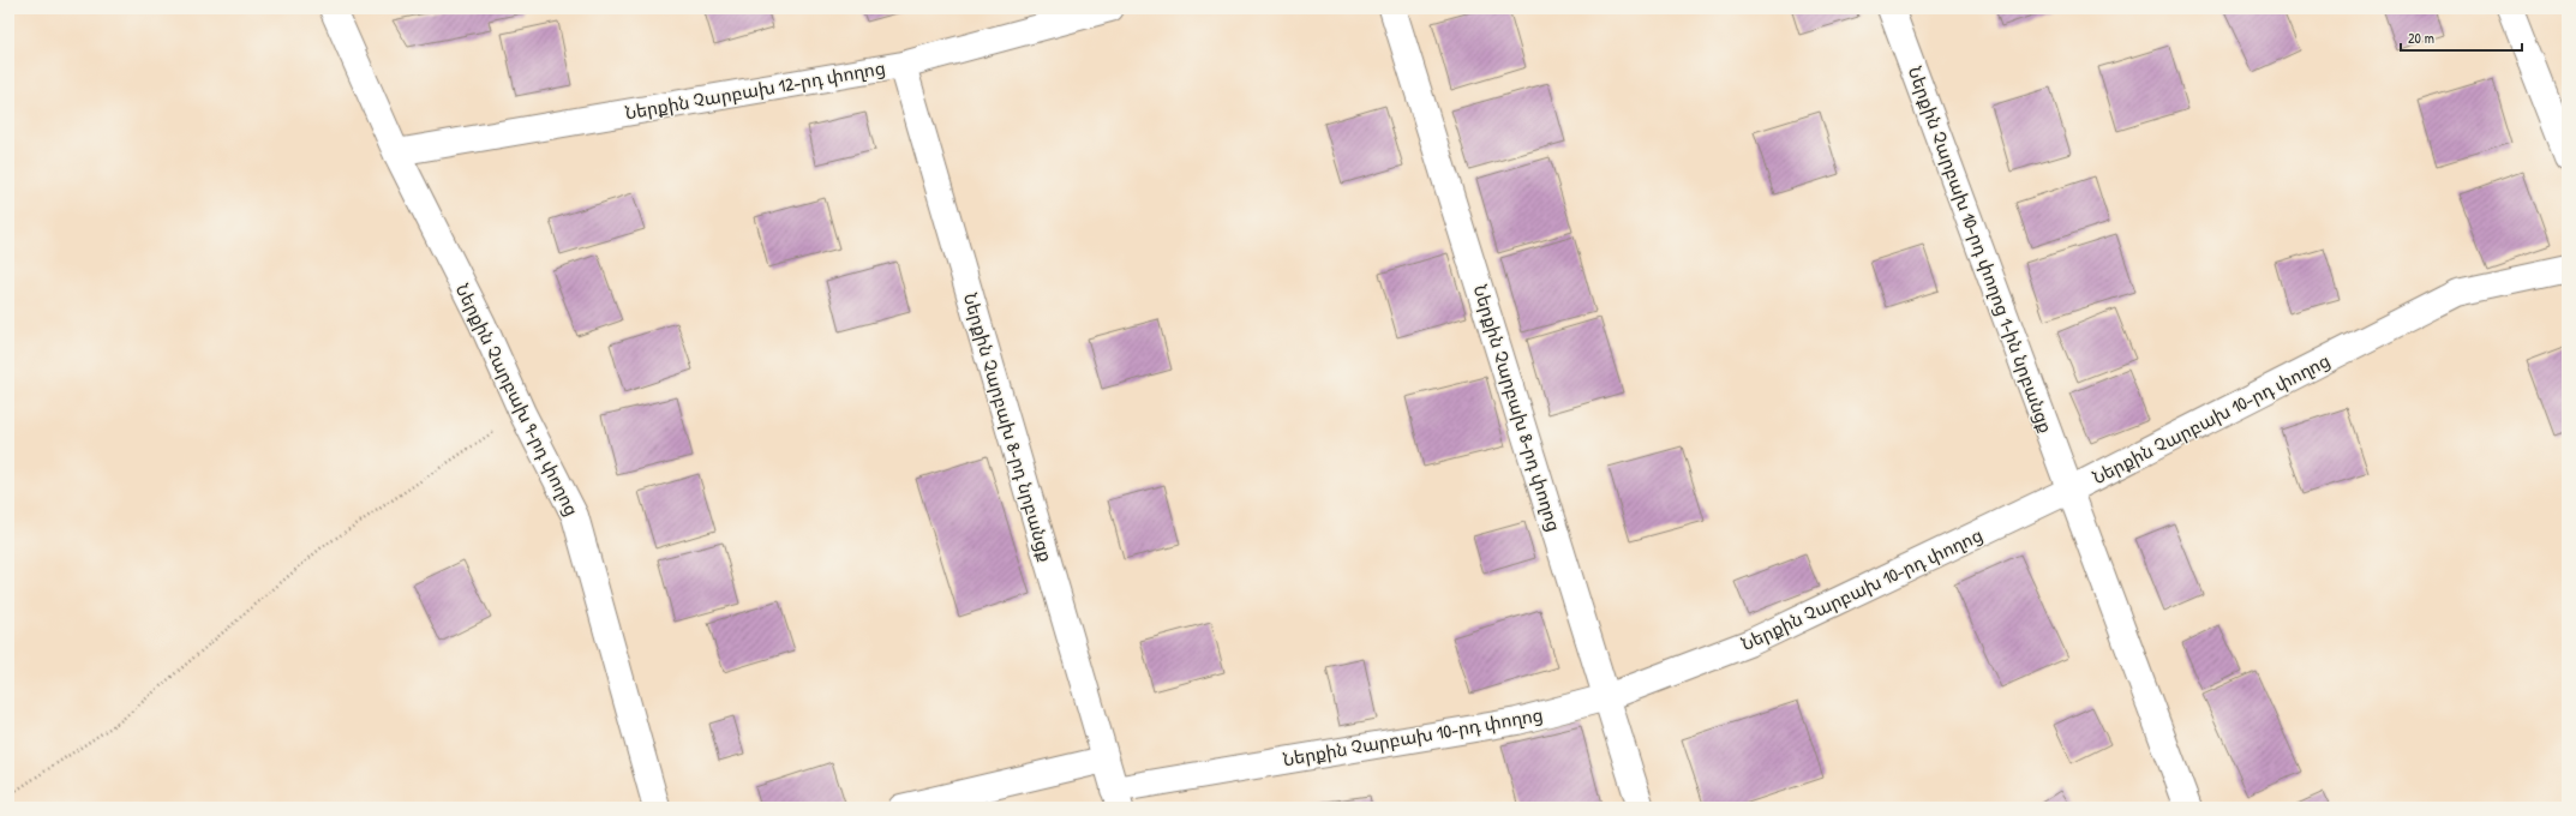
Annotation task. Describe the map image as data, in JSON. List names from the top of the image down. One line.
{"streets":{"street":["Ներքին Չարբախ 12-րդ փողոց","Ներքին Չարբախ 10-րդ փողոց 1-ին նրբանցք","Ներքին Չարբախ 9-րդ փողոց","Ներքին Չարբախ 8-րդ փողոց","Ներքին Չարբախ 10-րդ փողոց","Ներքին Չարբախ 8-րդ նրբանցք"]},"crossings":[["Ներքին Չարբախ 12-րդ փողոց","Ներքին Չարբախ 9-րդ փողոց"],["Ներքին Չարբախ 12-րդ փողոց","Ներքին Չարբախ 8-րդ նրբանցք"],["Ներքին Չարբախ 10-րդ փողոց 1-ին նրբանցք","Ներքին Չարբախ 10-րդ փողոց"],["Ներքին Չարբախ 8-րդ փողոց","Ներքին Չարբախ 10-րդ փողոց"],["Ներքին Չարբախ 10-րդ փողոց","Ներքին Չարբախ 8-րդ նրբանցք"]],"scale_bar":"20 m"}
